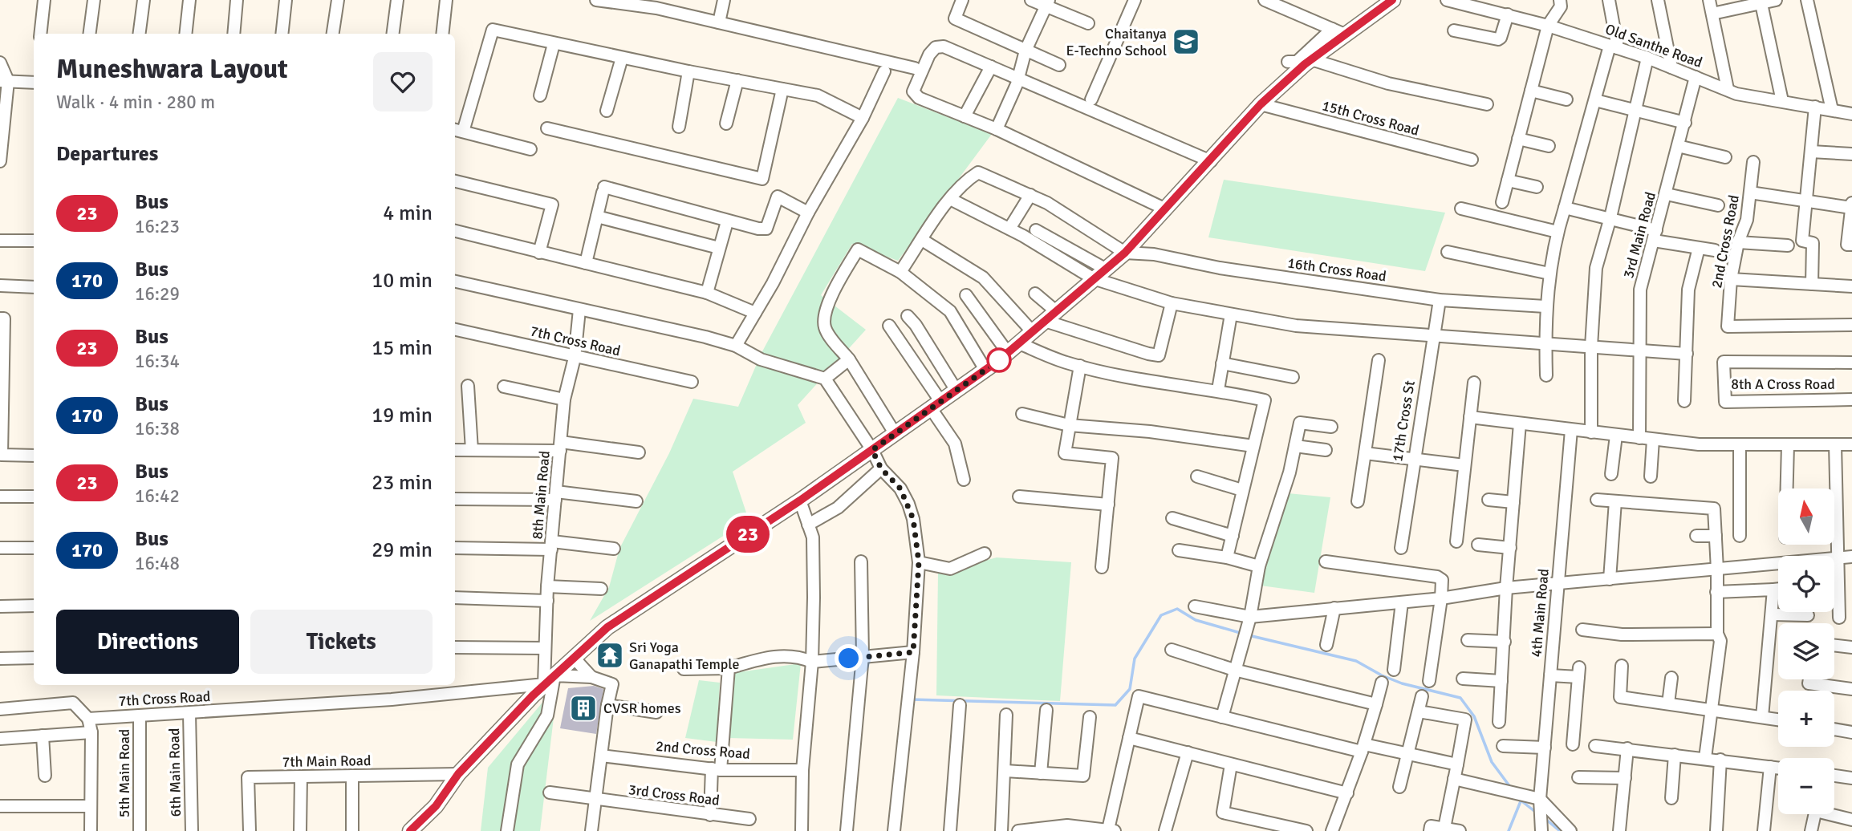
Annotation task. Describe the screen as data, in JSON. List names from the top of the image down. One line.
{"streets":{"street":["Old Santhe Road","15th Cross Road","3rd Main Road","2nd Cross Road","16th Cross Road","7th Cross Road","8th A Cross Road","17th Cross St","8th Main Road","4th Main Road","7th Main Road","6th Main Road","5th Main Road","3rd Cross Road"]},"crossings":[["Old Santhe Road","3rd Main Road"],["16th Cross Road","17th Cross St"],["7th Cross Road","8th Main Road"],["7th Cross Road","6th Main Road"],["7th Cross Road","5th Main Road"]],"places":{"school or university":["Chaitanya E-Techno School"],"temple":["Sri Yoga Ganapathi Temple"],"building":["CVSR homes"]},"lines":["bus line 23"],"north":"top","page":{"on_map":"23","heading":[["Muneshwara Layout","Walk · 4 min · 280 m"],"Departures"],"list":[{"mark":"23","name":"Bus","note":"16:23","value":"4 min"},{"mark":"170","name":"Bus","note":"16:29","value":"10 min"},{"mark":"23","name":"Bus","note":"16:34","value":"15 min"},{"mark":"170","name":"Bus","note":"16:38","value":"19 min"},{"mark":"23","name":"Bus","note":"16:42","value":"23 min"},{"mark":"170","name":"Bus","note":"16:48","value":"29 min"}],"map_buttons":["+","−"],"buttons":["Directions","Tickets"]}}
